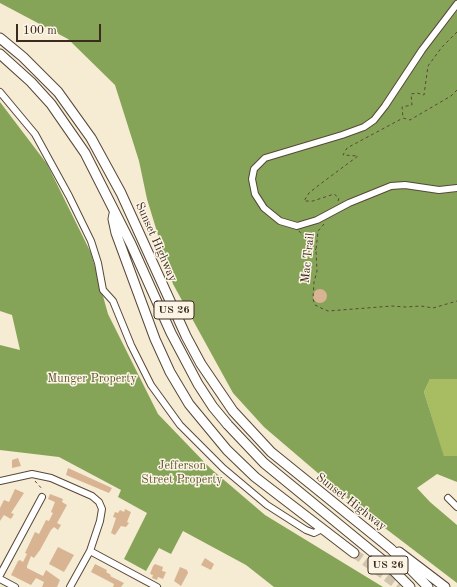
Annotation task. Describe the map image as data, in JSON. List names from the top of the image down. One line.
{"streets":{"highway":["Sunset Highway","US 26"],"path":["Mac Trail"]},"parks":["Munger Property","Jefferson Street Property"],"scale_bar":"100 m"}
